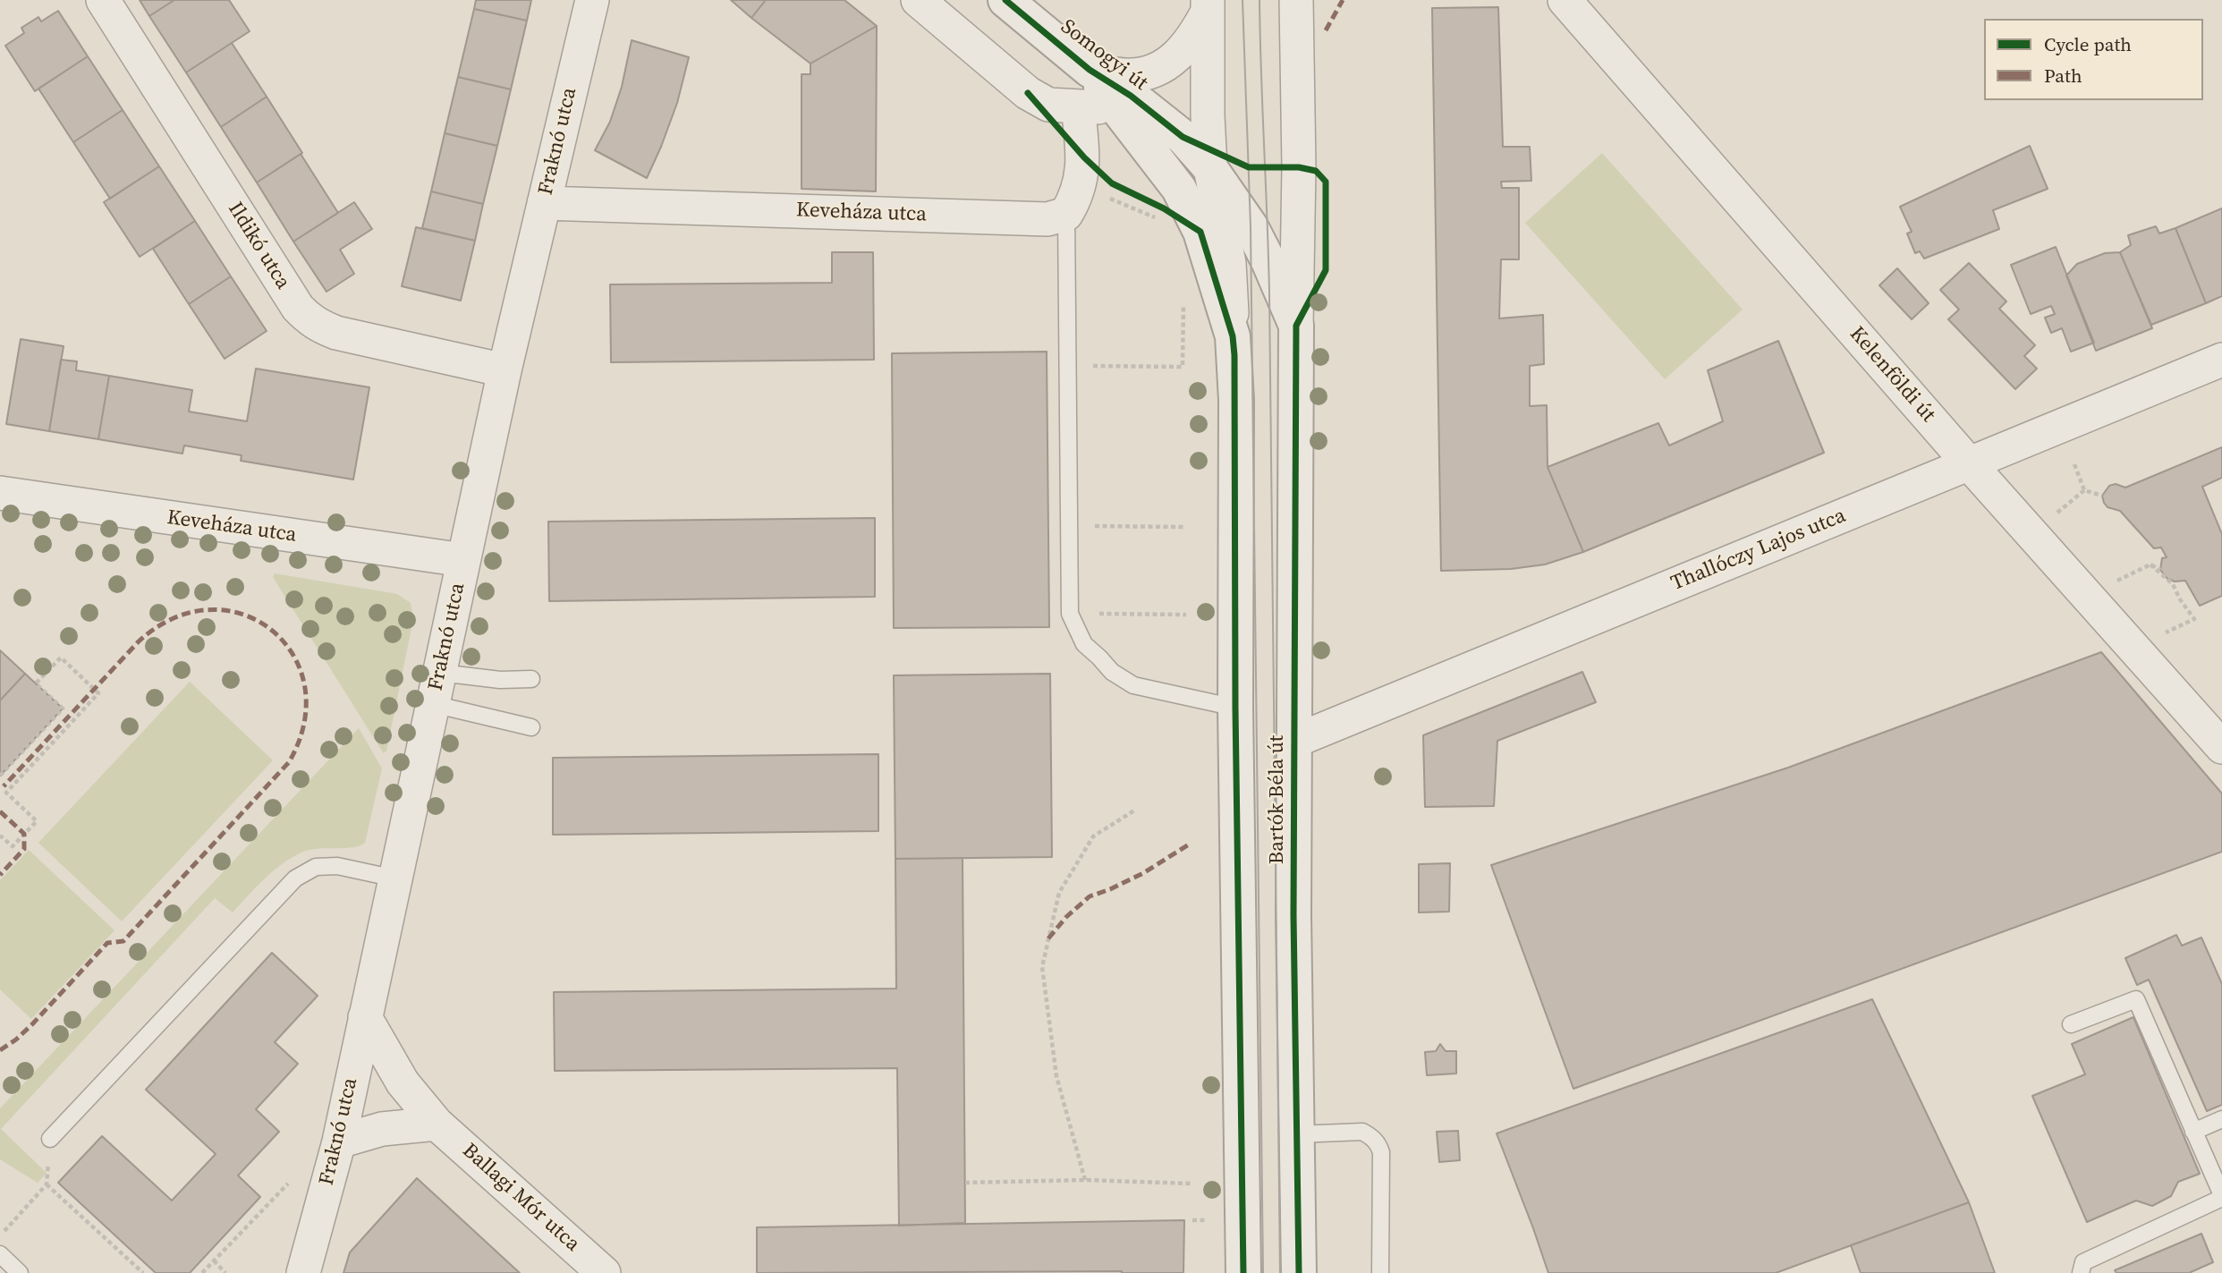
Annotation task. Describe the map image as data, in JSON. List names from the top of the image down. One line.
{"streets":{"street":["Somogyi út","Fraknó utca","Keveháza utca","Ildikó utca","Kelenföldi út","Thallóczy Lajos utca","Bartók Béla út","Ballagi Mór utca"]},"crossings":[["Somogyi út","Bartók Béla út"],["Fraknó utca","Keveháza utca"],["Fraknó utca","Ildikó utca"],["Fraknó utca","Ballagi Mór utca"],["Kelenföldi út","Thallóczy Lajos utca"],["Thallóczy Lajos utca","Bartók Béla út"]],"legend":["Cycle path","Path"]}
